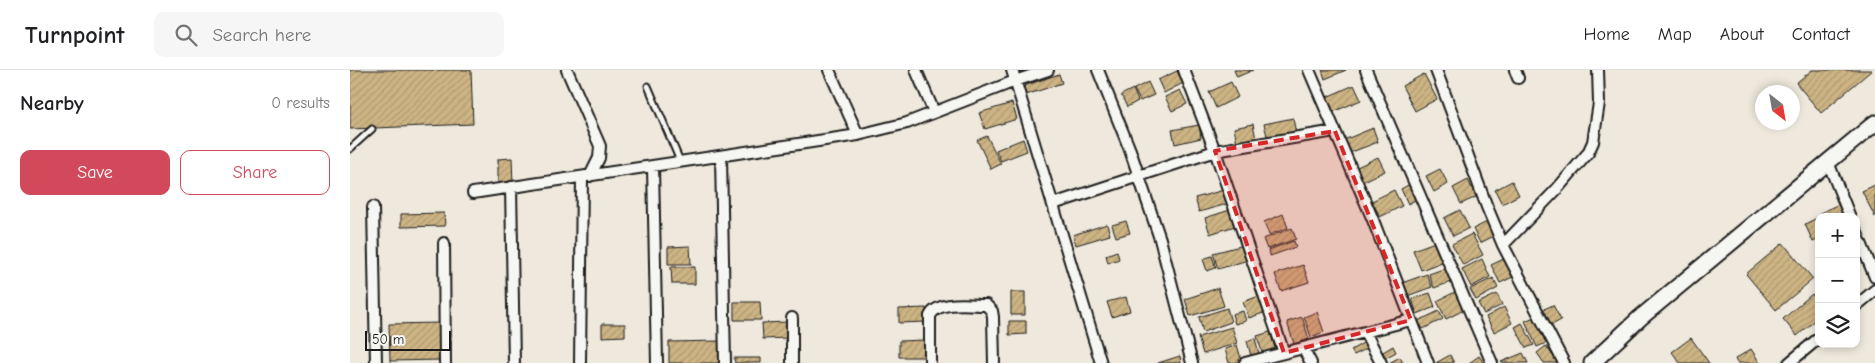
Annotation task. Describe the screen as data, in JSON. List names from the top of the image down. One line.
{"scale_bar":"50 m","north":"bottom right","page":{"header":"Turnpoint","search":"Search here","nav":["Home","Map","About","Contact"],"heading":["Nearby","0 results"],"buttons":["Save","Share"],"map_buttons":["+","−"],"scale":"50 m"}}
